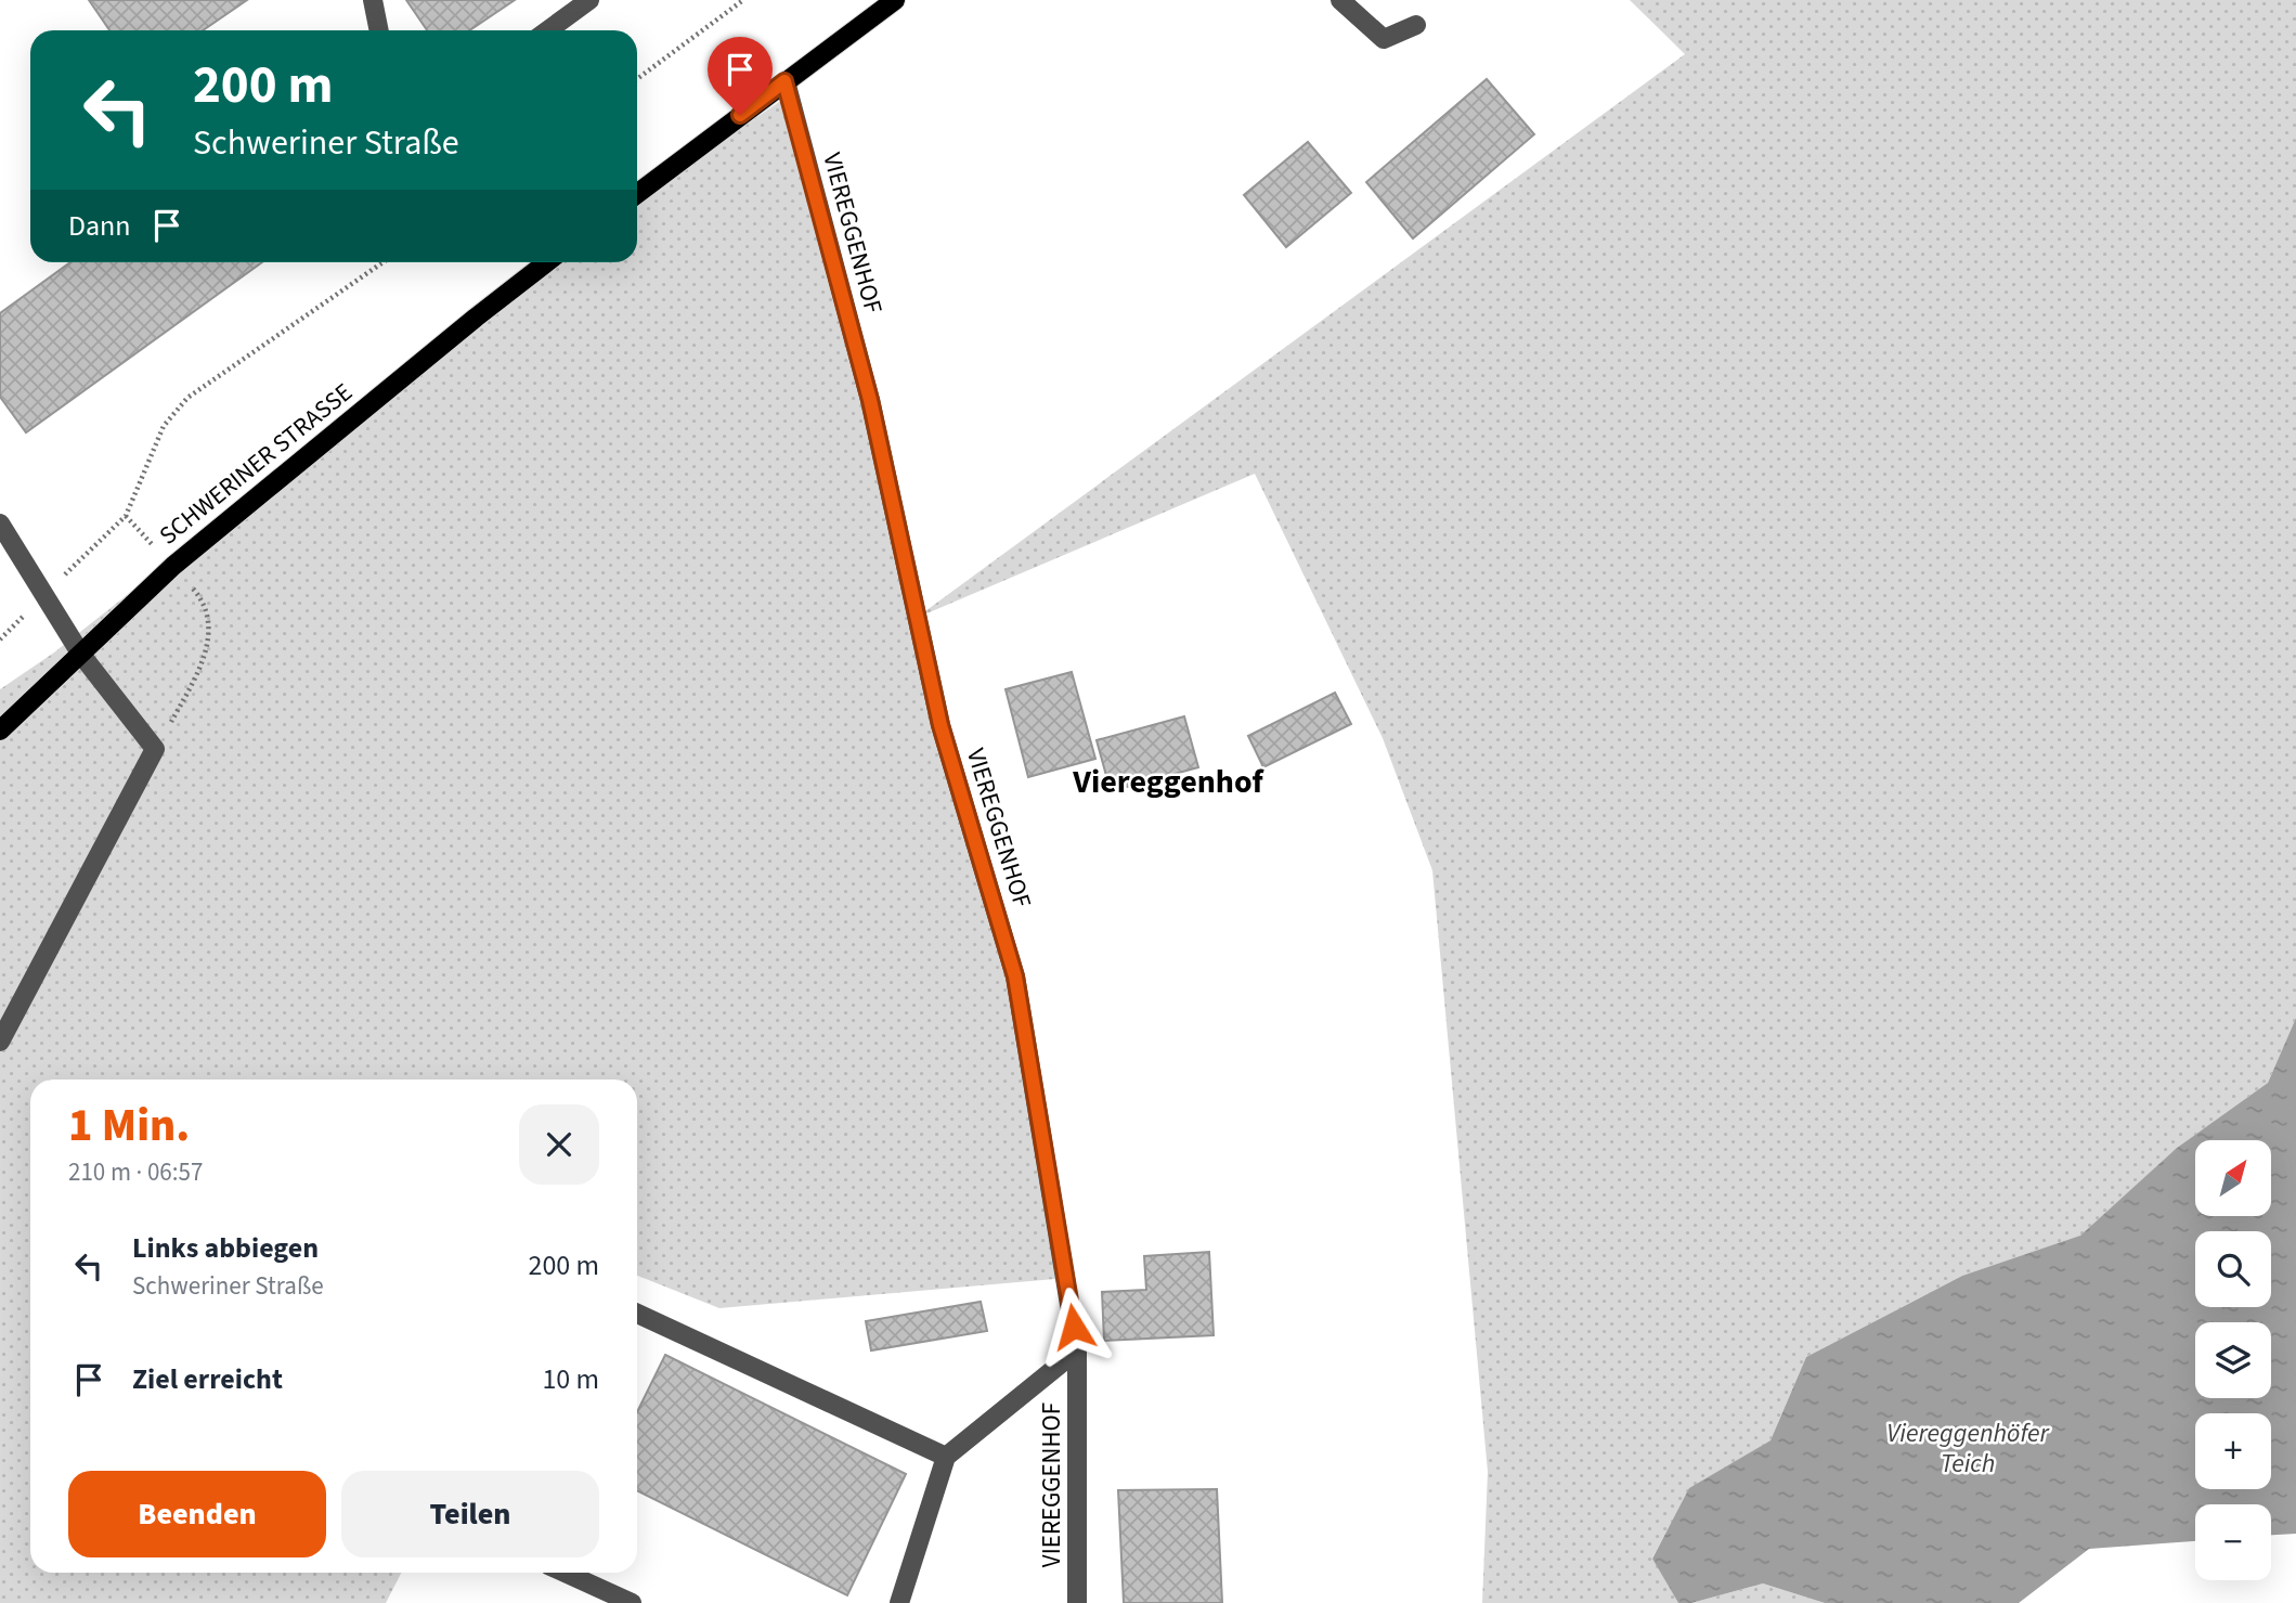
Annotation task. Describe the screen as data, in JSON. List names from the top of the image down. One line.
{"streets":{"main road":["SCHWERINER STRASSE"],"street":["VIEREGGENHOF"]},"districts":["Viereggenhof"],"water":["Viereggenhöfer Teich"],"north":"top right","page":{"turn":["200 m","Schweriner Straße"],"then":"Dann","heading":["1 Min.","210 m · 06:57"],"map_buttons":["+","−"],"list":[{"name":"Links abbiegen","note":"Schweriner Straße","value":"200 m"},{"name":"Ziel erreicht","value":"10 m"}],"buttons":["Beenden","Teilen"]}}
